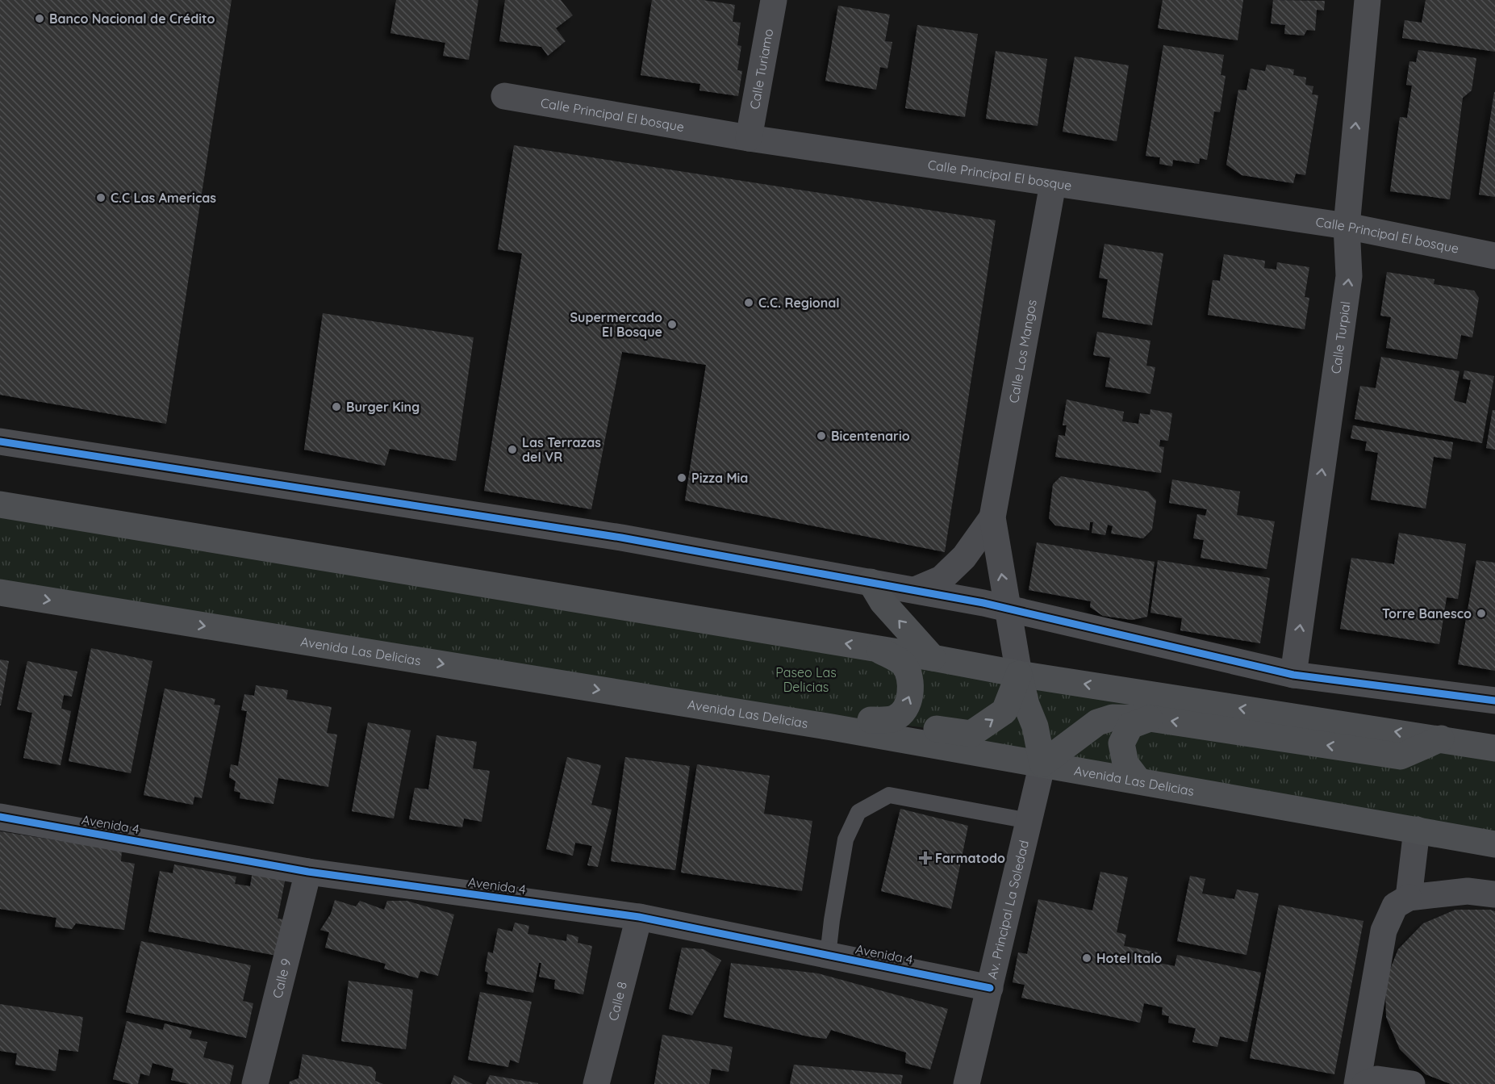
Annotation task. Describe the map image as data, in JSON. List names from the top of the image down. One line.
{"streets":{"main road":["Avenida Las Delicias"],"street":["Calle Turiamo","Calle Principal El bosque","Calle Turpial","Calle Los Mangos","Avenida 4","Av. Principal La Soledad","Calle 9","Calle 8"]},"crossings":[["Calle Turiamo","Calle Principal El bosque"],["Calle Principal El bosque","Calle Turpial"],["Calle Principal El bosque","Calle Los Mangos"],["Avenida Las Delicias","Av. Principal La Soledad"],["Avenida 4","Av. Principal La Soledad"],["Avenida 4","Calle 9"],["Avenida 4","Calle 8"]],"one_way":["Calle Turpial"],"parks":["Paseo Las Delicias"],"places":{"other":["Banco Nacional de Crédito","C.C Las Americas","C.C. Regional","Supermercado El Bosque","Burger King","Bicentenario","Las Terrazas del VR","Pizza Mia","Torre Banesco","Hotel Italo"],"health":["Farmatodo"]}}
